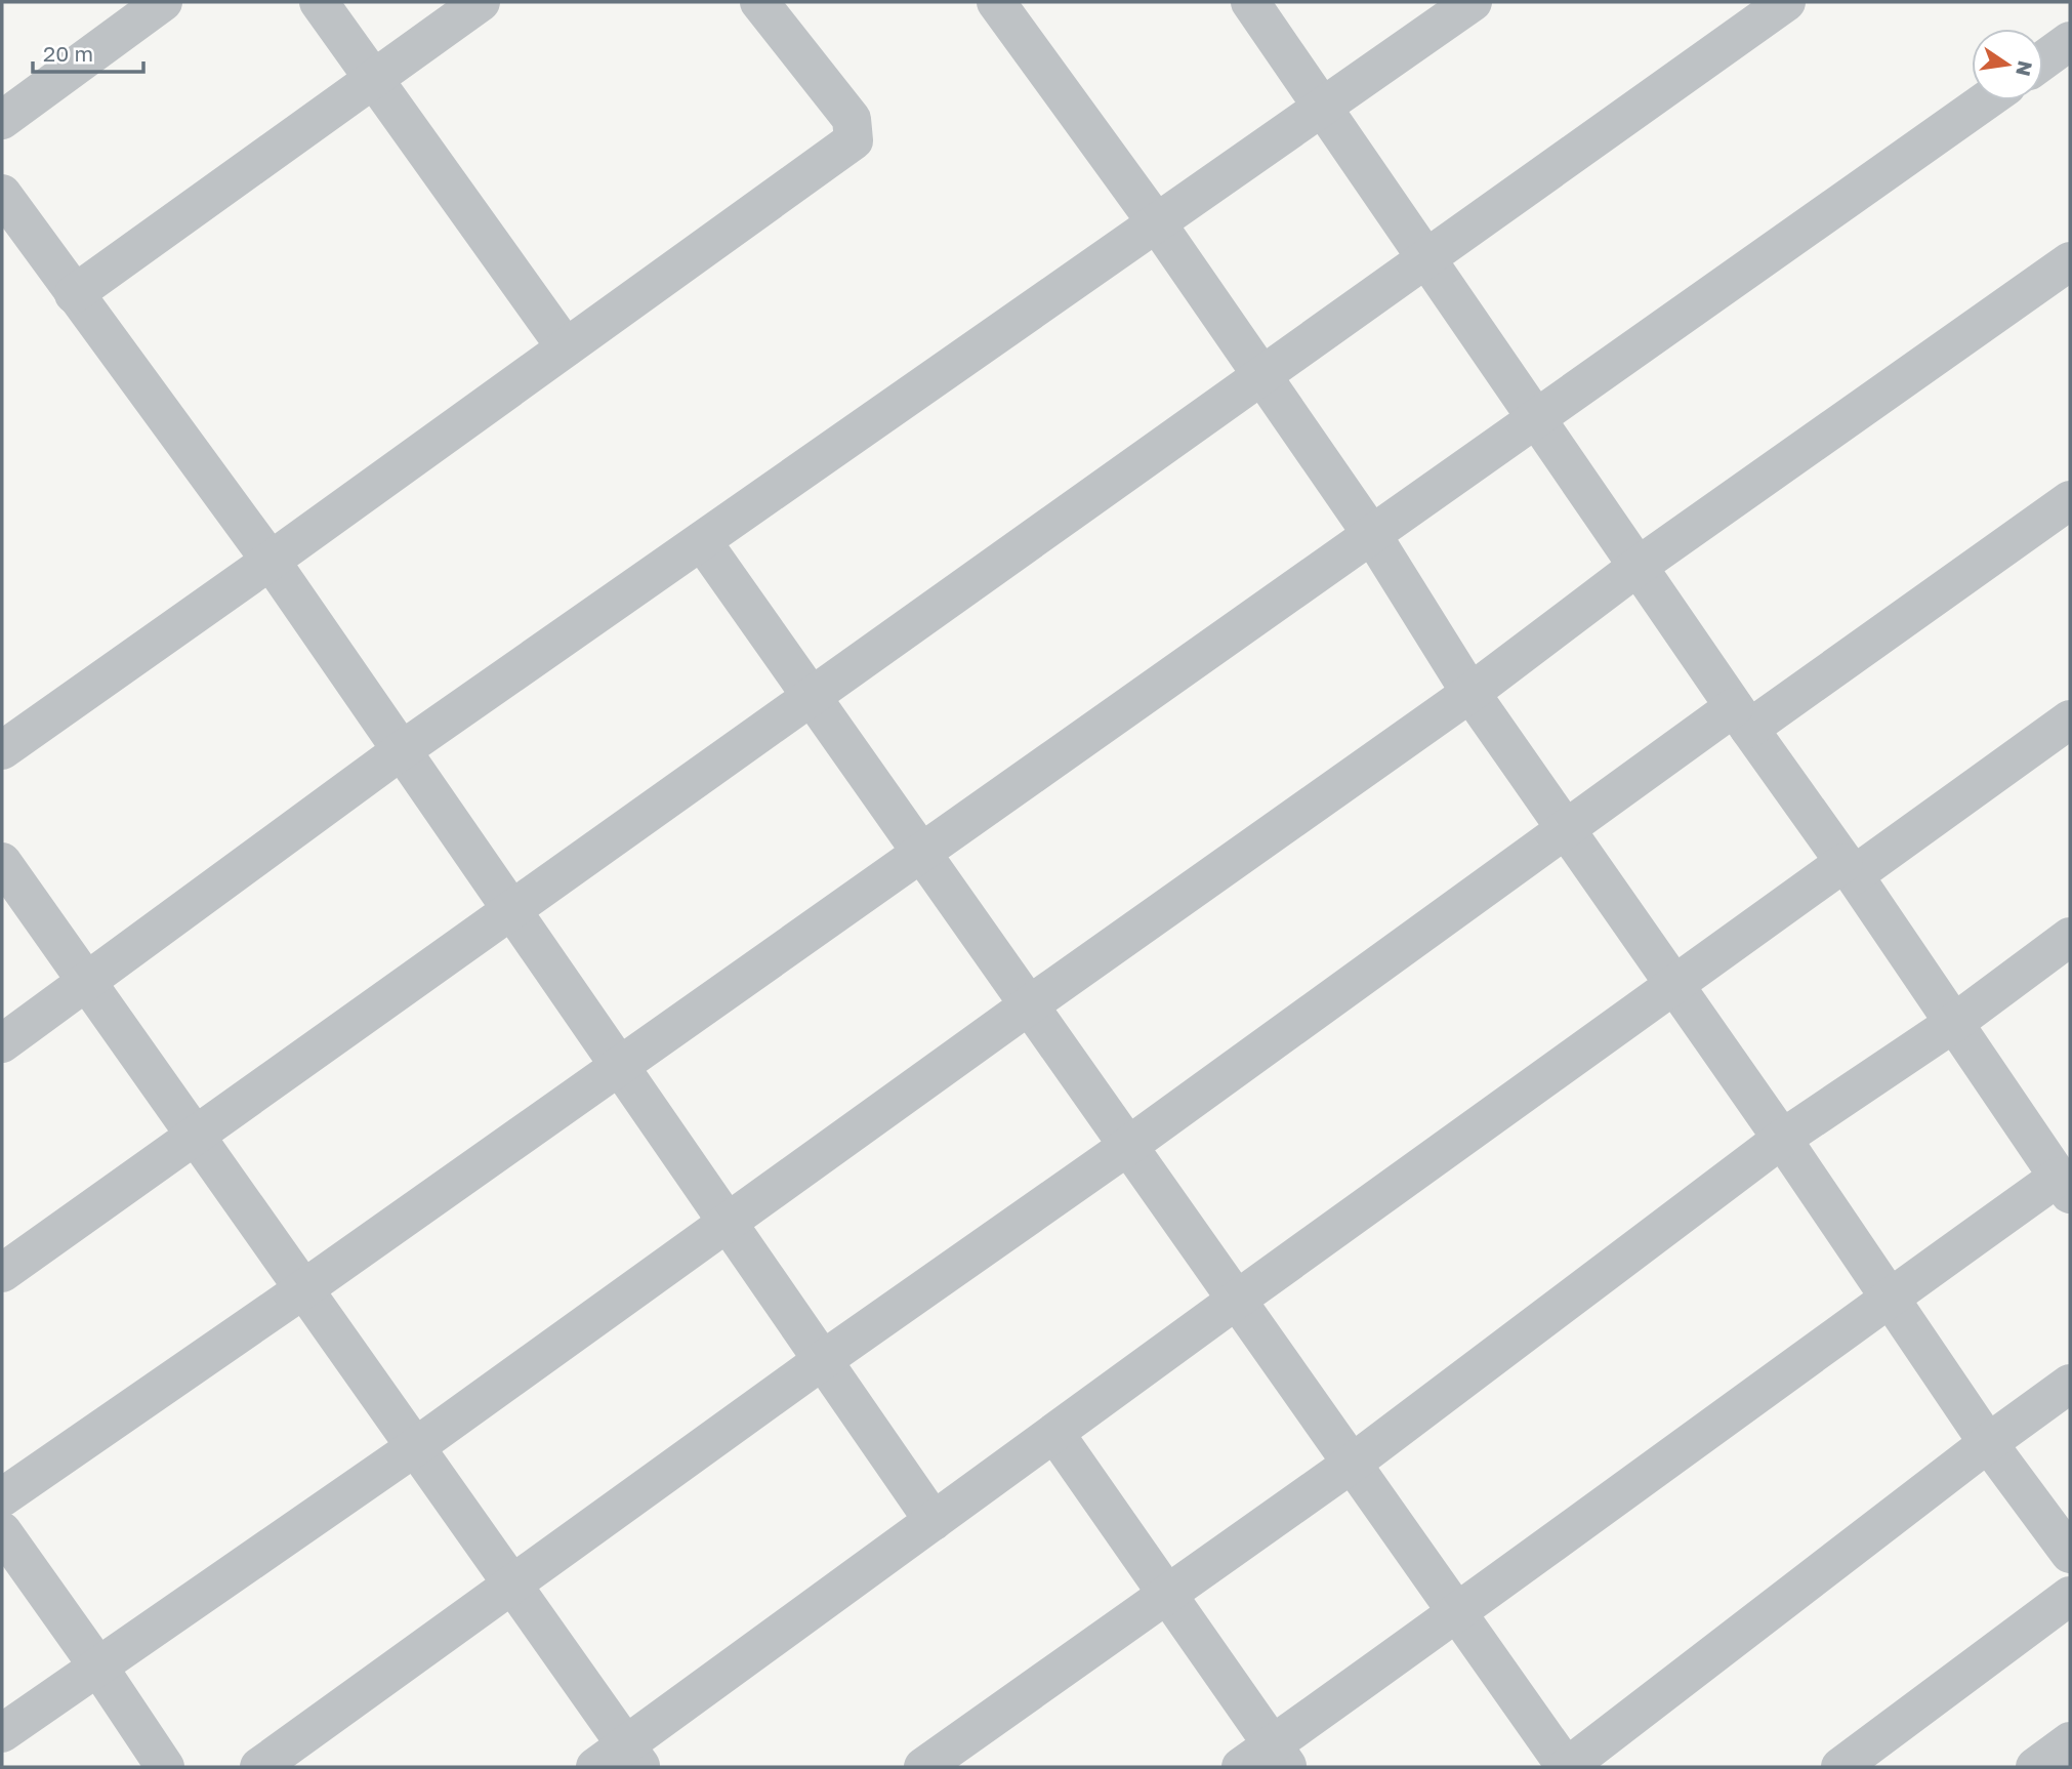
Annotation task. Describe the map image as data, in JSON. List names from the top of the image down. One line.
{"scale_bar":"20 m","north":"right"}
